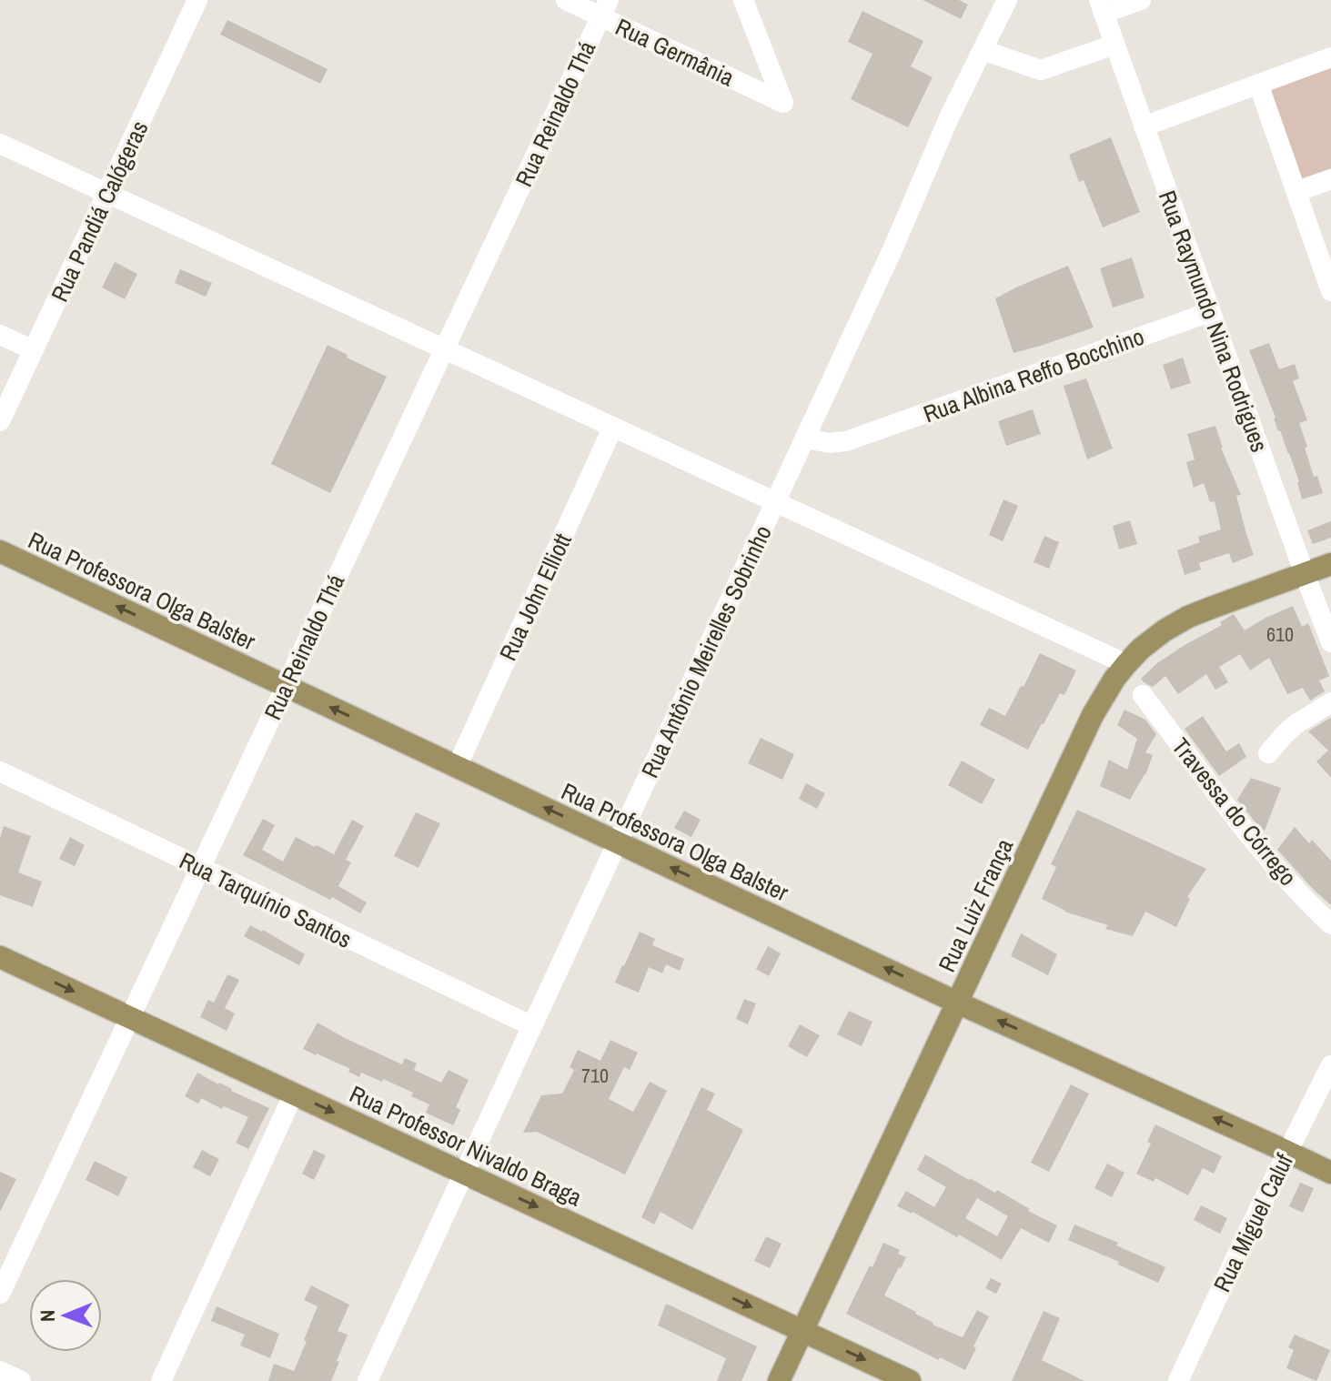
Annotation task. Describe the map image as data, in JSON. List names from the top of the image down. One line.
{"streets":{"main road":["Rua Professora Olga Balster","Rua Luiz França","Rua Professor Nivaldo Braga"],"street":["Rua Germânia","Rua Reinaldo Thá","Rua Pandiá Calógeras","Rua Raymundo Nina Rodrigues","Rua Albina Reffo Bocchino","Rua John Elliott","Rua Antônio Meirelles Sobrinho","Travessa do Córrego","Rua Tarquínio Santos","Rua Miguel Caluf"]},"crossings":[["Rua Germânia","Rua Reinaldo Thá"],["Rua Reinaldo Thá","Rua Professora Olga Balster"],["Rua Reinaldo Thá","Rua Tarquínio Santos"],["Rua Reinaldo Thá","Rua Professor Nivaldo Braga"],["Rua Raymundo Nina Rodrigues","Rua Albina Reffo Bocchino"],["Rua Raymundo Nina Rodrigues","Rua Luiz França"],["Rua Albina Reffo Bocchino","Rua Antônio Meirelles Sobrinho"],["Rua Professora Olga Balster","Rua John Elliott"],["Rua Professora Olga Balster","Rua Antônio Meirelles Sobrinho"],["Rua Professora Olga Balster","Rua Luiz França"],["Rua Professora Olga Balster","Rua Miguel Caluf"],["Rua Antônio Meirelles Sobrinho","Rua Tarquínio Santos"],["Rua Antônio Meirelles Sobrinho","Rua Professor Nivaldo Braga"],["Rua Luiz França","Rua Professor Nivaldo Braga"]],"one_way":["Rua Professora Olga Balster","Rua Professor Nivaldo Braga"],"house_numbers":["610","710"],"north":"left"}
